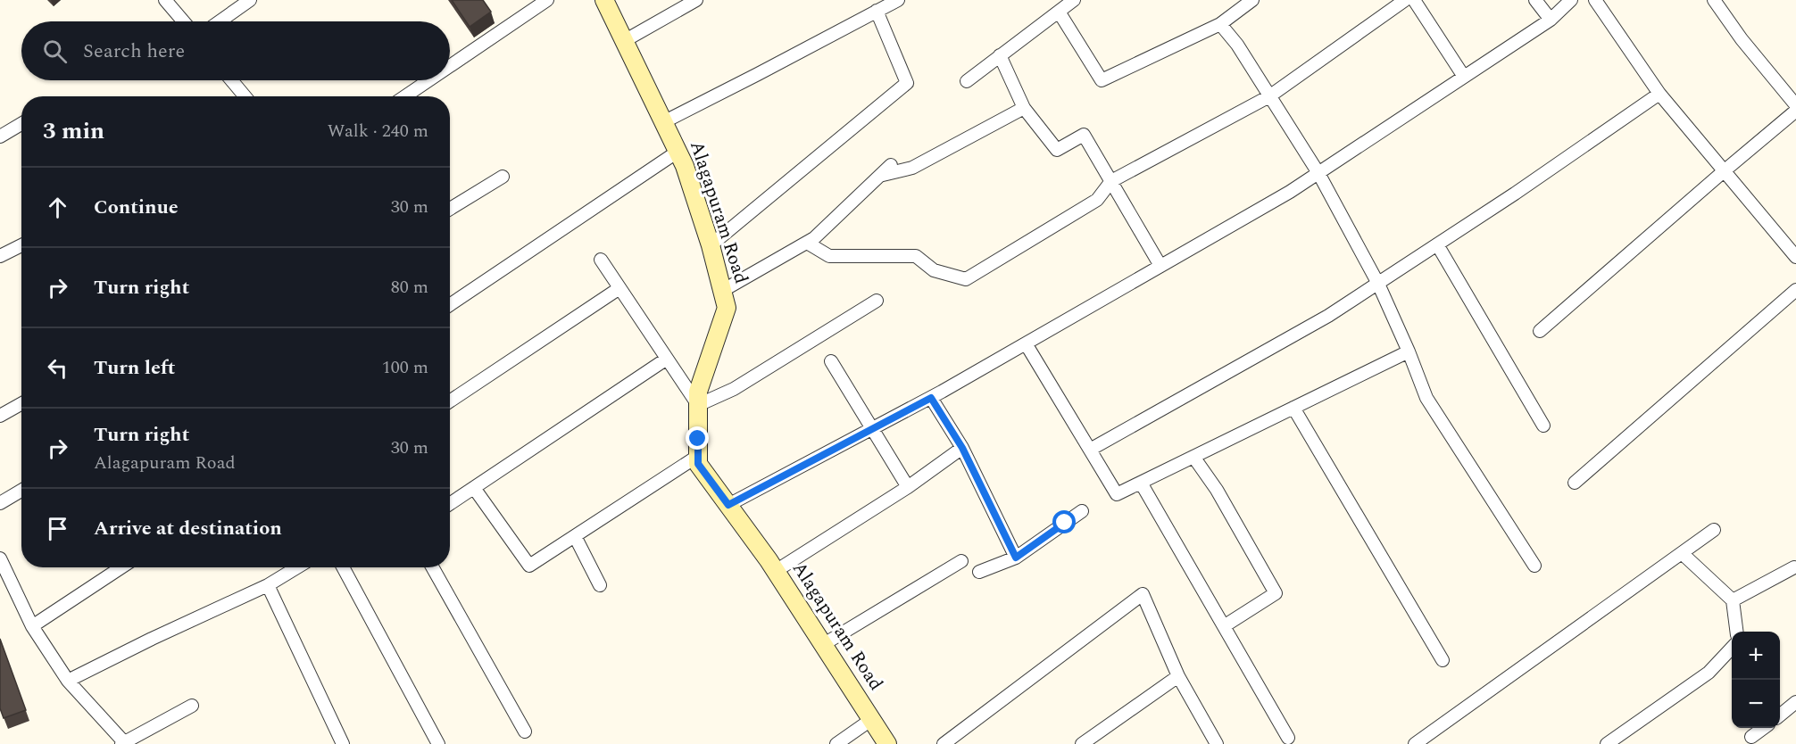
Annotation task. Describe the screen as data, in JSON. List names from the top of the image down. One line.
{"streets":{"main road":["Alagapuram Road"]},"page":{"search":"Search here","heading":["3 min","Walk · 240 m"],"list":[["Continue","30 m"],["Turn right","80 m"],["Turn left","100 m"],["Turn right","Alagapuram Road","30 m"],"Arrive at destination"],"map_buttons":["+","−"]}}
